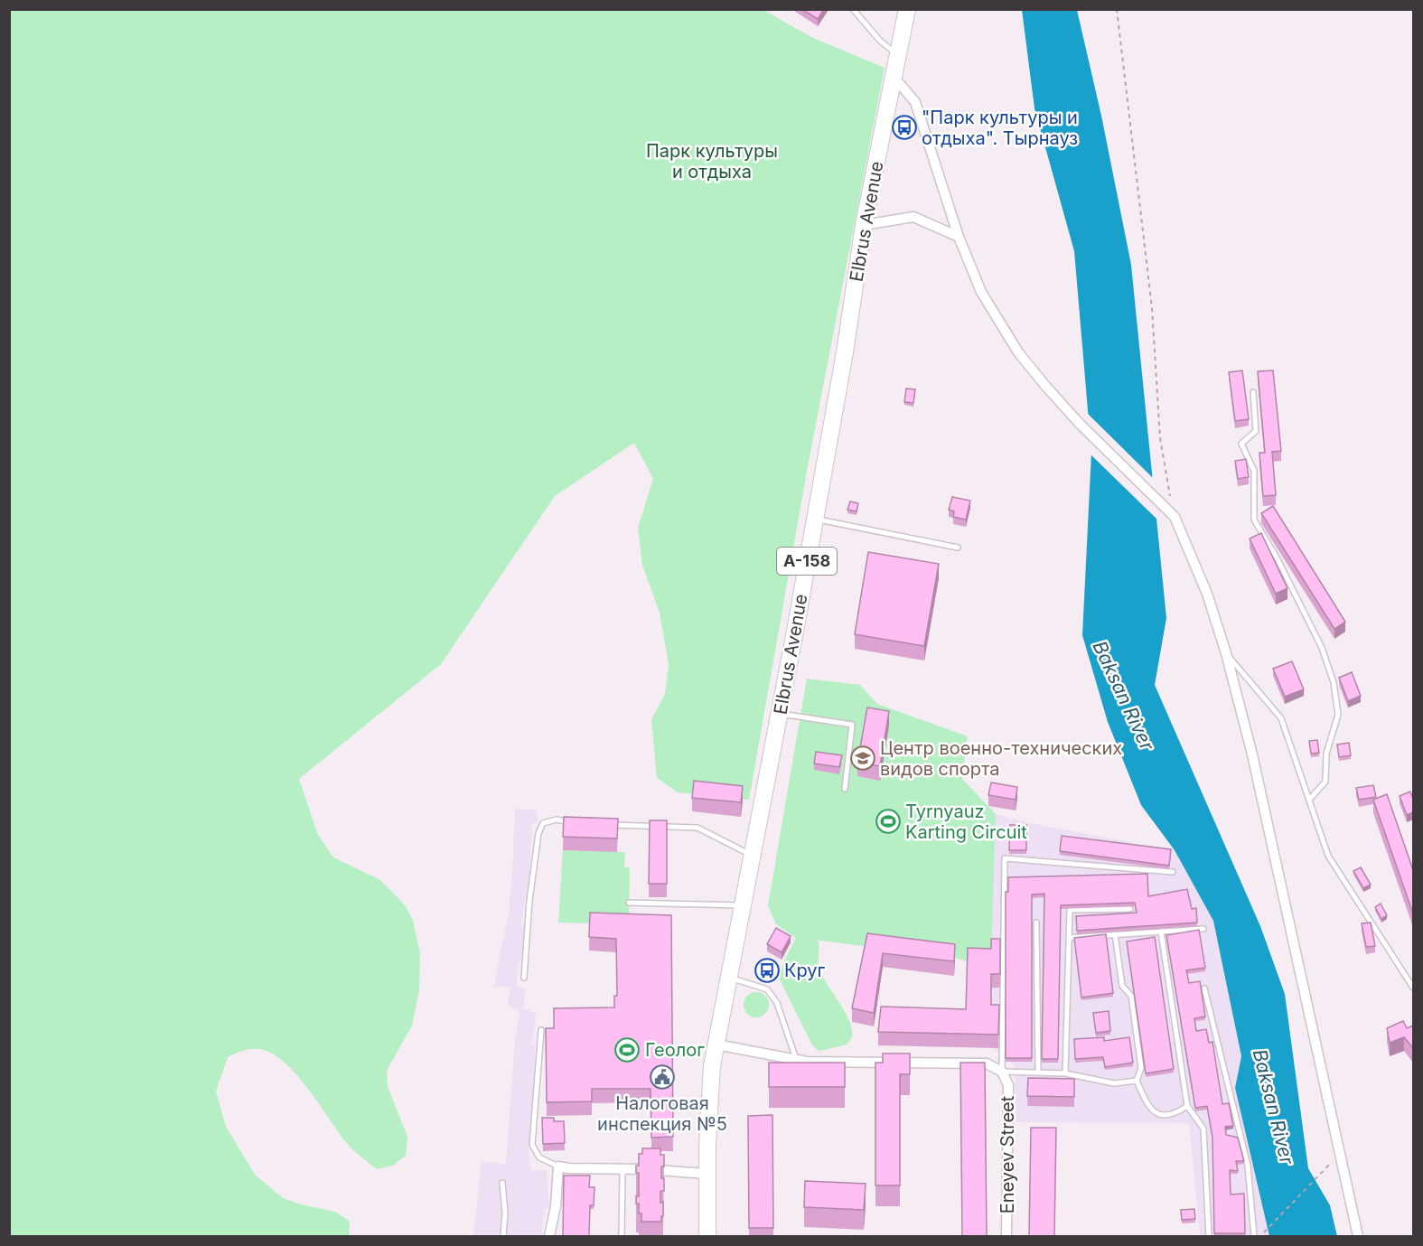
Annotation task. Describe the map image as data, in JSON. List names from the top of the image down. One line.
{"streets":{"main road":["Elbrus Avenue","А-158"],"street":["Eneyev Street"]},"crossings":[["Elbrus Avenue","Eneyev Street"]],"water":["Baksan River"],"parks":["Парк культуры и отдыха"],"places":{"bus stop":["\"Парк культуры и отдыха\". Тырнауз","Круг"],"school or university":["Центр военно-технических видов спорта"],"sports":["Tyrnyauz Karting Circuit","Геолог"],"public building":["Налоговая инспекция №5"]}}
